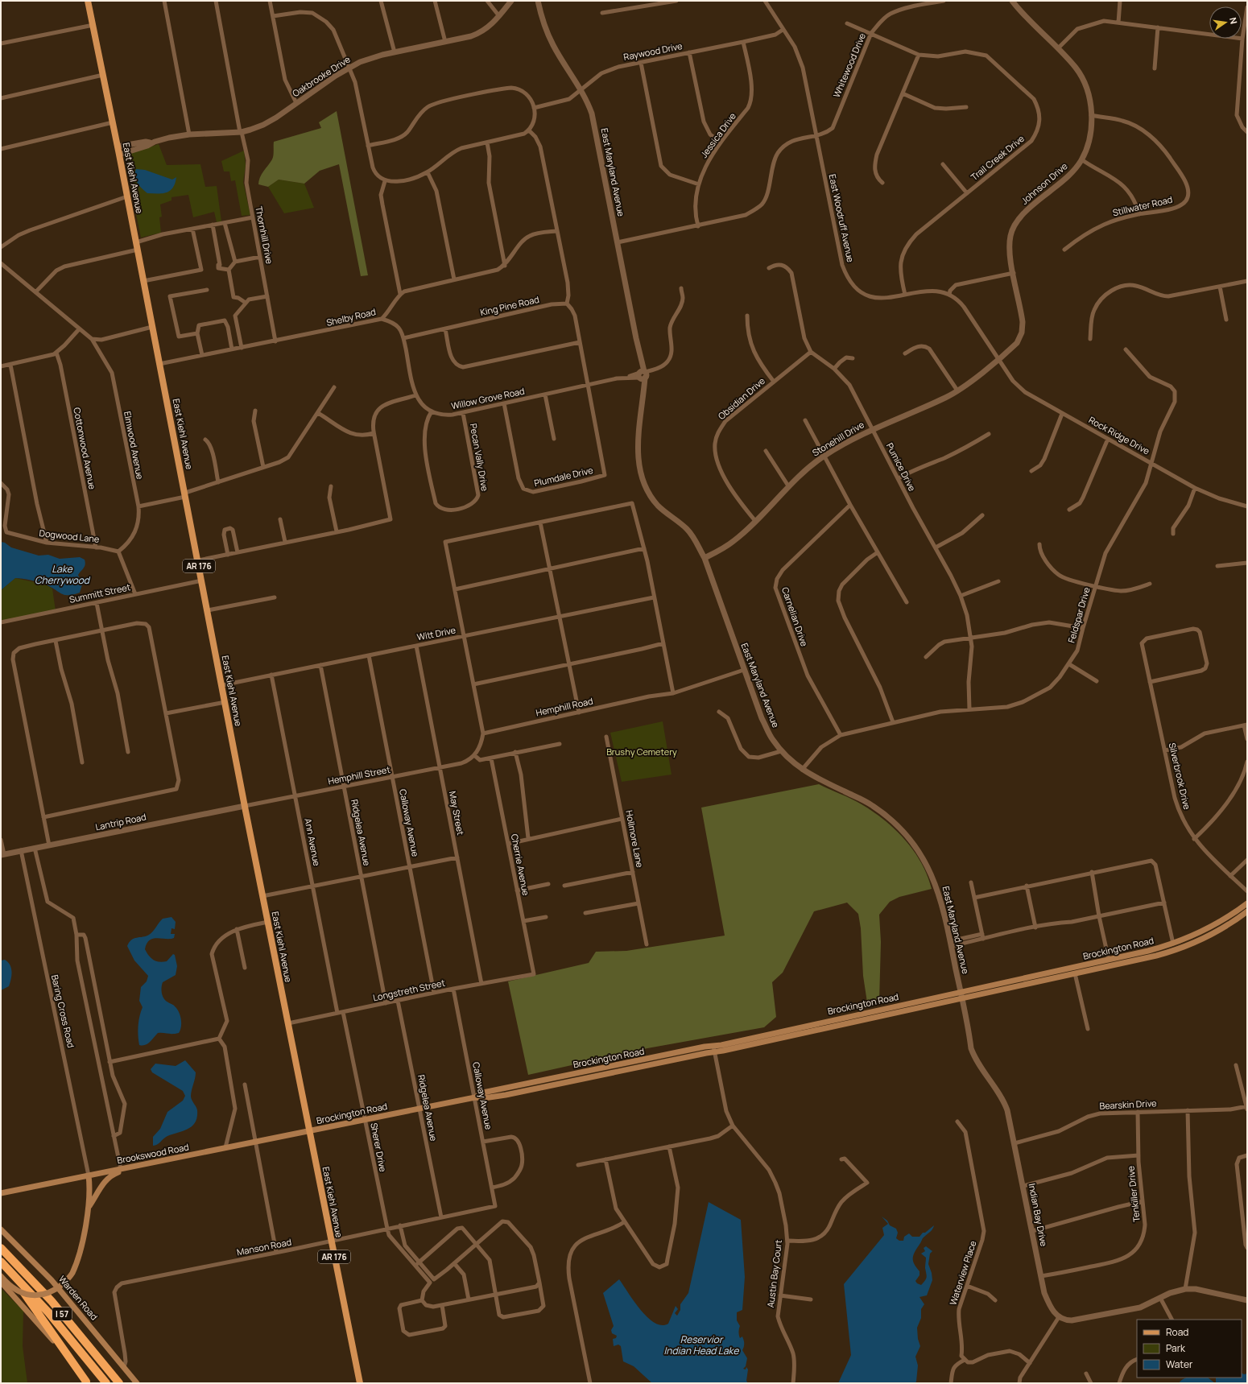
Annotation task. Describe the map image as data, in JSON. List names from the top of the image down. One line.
{"streets":{"highway":["I 57"],"main road":["East Kiehl Avenue","AR 176","Brockington Road","Brookswood Road","Warden Road"],"street":["Raywood Drive","Whitewood Drive","Oakbrooke Drive","Jessica Drive","Trail Creek Drive","East Maryland Avenue","Johnson Drive","Stillwater Road","East Woodruff Avenue","Thornhill Drive","King Pine Road","Shelby Road","Willow Grove Road","Obsidian Drive","Rock Ridge Drive","Stonehill Drive","Elmwood Avenue","Cottonwood Avenue","Pecan Vally Drive","Pumice Drive","Plumdale Drive","Dogwood Lane","Summitt Street","Feldspar Drive","Carnelian Drive","Witt Drive","Hemphill Road","Hemphill Street","Silverbrook Drive","May Street","Lantrip Road","Calloway Avenue","Ridgelea Avenue","Hollmore Lane","Ann Avenue","Cherrie Avenue","Longstreth Street","Baring Cross Road","Bearskin Drive","Sherer Drive","Tenkiller Drive","Indian Bay Drive","Manson Road","Waterview Place","Austin Bay Court"]},"crossings":[["Raywood Drive","Jessica Drive"],["Raywood Drive","East Maryland Avenue"],["Raywood Drive","East Woodruff Avenue"],["Whitewood Drive","Trail Creek Drive"],["Whitewood Drive","East Woodruff Avenue"],["Oakbrooke Drive","East Kiehl Avenue"],["Oakbrooke Drive","Thornhill Drive"],["Trail Creek Drive","East Woodruff Avenue"],["East Maryland Avenue","Willow Grove Road"],["East Maryland Avenue","Stonehill Drive"],["East Maryland Avenue","Feldspar Drive"],["East Maryland Avenue","Hemphill Road"],["East Maryland Avenue","Brockington Road"],["East Maryland Avenue","Indian Bay Drive"],["East Kiehl Avenue","Shelby Road"],["East Kiehl Avenue","Summitt Street"],["East Kiehl Avenue","Witt Drive"],["East Kiehl Avenue","Hemphill Street"],["East Kiehl Avenue","Lantrip Road"],["East Kiehl Avenue","Brockington Road"],["East Kiehl Avenue","Longstreth Street"],["East Kiehl Avenue","Brookswood Road"],["East Kiehl Avenue","Manson Road"],["Johnson Drive","Stillwater Road"],["Johnson Drive","East Woodruff Avenue"],["Johnson Drive","Rock Ridge Drive"],["Johnson Drive","Stonehill Drive"],["East Woodruff Avenue","Rock Ridge Drive"],["East Woodruff Avenue","Stonehill Drive"],["Thornhill Drive","Shelby Road"],["King Pine Road","Willow Grove Road"],["Willow Grove Road","Pecan Vally Drive"],["Willow Grove Road","Plumdale Drive"],["Obsidian Drive","Stonehill Drive"],["Obsidian Drive","Pumice Drive"],["Rock Ridge Drive","Stonehill Drive"],["Rock Ridge Drive","Feldspar Drive"],["Stonehill Drive","Pumice Drive"],["Elmwood Avenue","Dogwood Lane"],["Cottonwood Avenue","Dogwood Lane"],["Pumice Drive","Feldspar Drive"],["Feldspar Drive","Carnelian Drive"],["Witt Drive","May Street"],["Witt Drive","Calloway Avenue"],["Witt Drive","Ridgelea Avenue"],["Witt Drive","Ann Avenue"],["Hemphill Street","May Street"],["Hemphill Street","Lantrip Road"],["Hemphill Street","Calloway Avenue"],["Hemphill Street","Ridgelea Avenue"],["Hemphill Street","Ann Avenue"],["May Street","Longstreth Street"],["Lantrip Road","Baring Cross Road"],["Calloway Avenue","Brockington Road"],["Calloway Avenue","Longstreth Street"],["Calloway Avenue","Manson Road"],["Ridgelea Avenue","Brockington Road"],["Ridgelea Avenue","Longstreth Street"],["Ridgelea Avenue","Manson Road"],["Ann Avenue","Longstreth Street"],["Cherrie Avenue","Longstreth Street"],["Brockington Road","Sherer Drive"],["Brockington Road","Brookswood Road"],["Brockington Road","Indian Bay Drive"],["Brockington Road","Austin Bay Court"],["Longstreth Street","Sherer Drive"],["Baring Cross Road","Brookswood Road"],["Bearskin Drive","Tenkiller Drive"],["Bearskin Drive","Indian Bay Drive"],["Sherer Drive","Manson Road"],["Tenkiller Drive","Indian Bay Drive"],["Manson Road","Warden Road"]],"water":["Lake Cherrywood","Reservior Indian Head Lake"],"parks":["Brushy Cemetery"],"legend":["Road","Park","Water"],"north":"right"}
